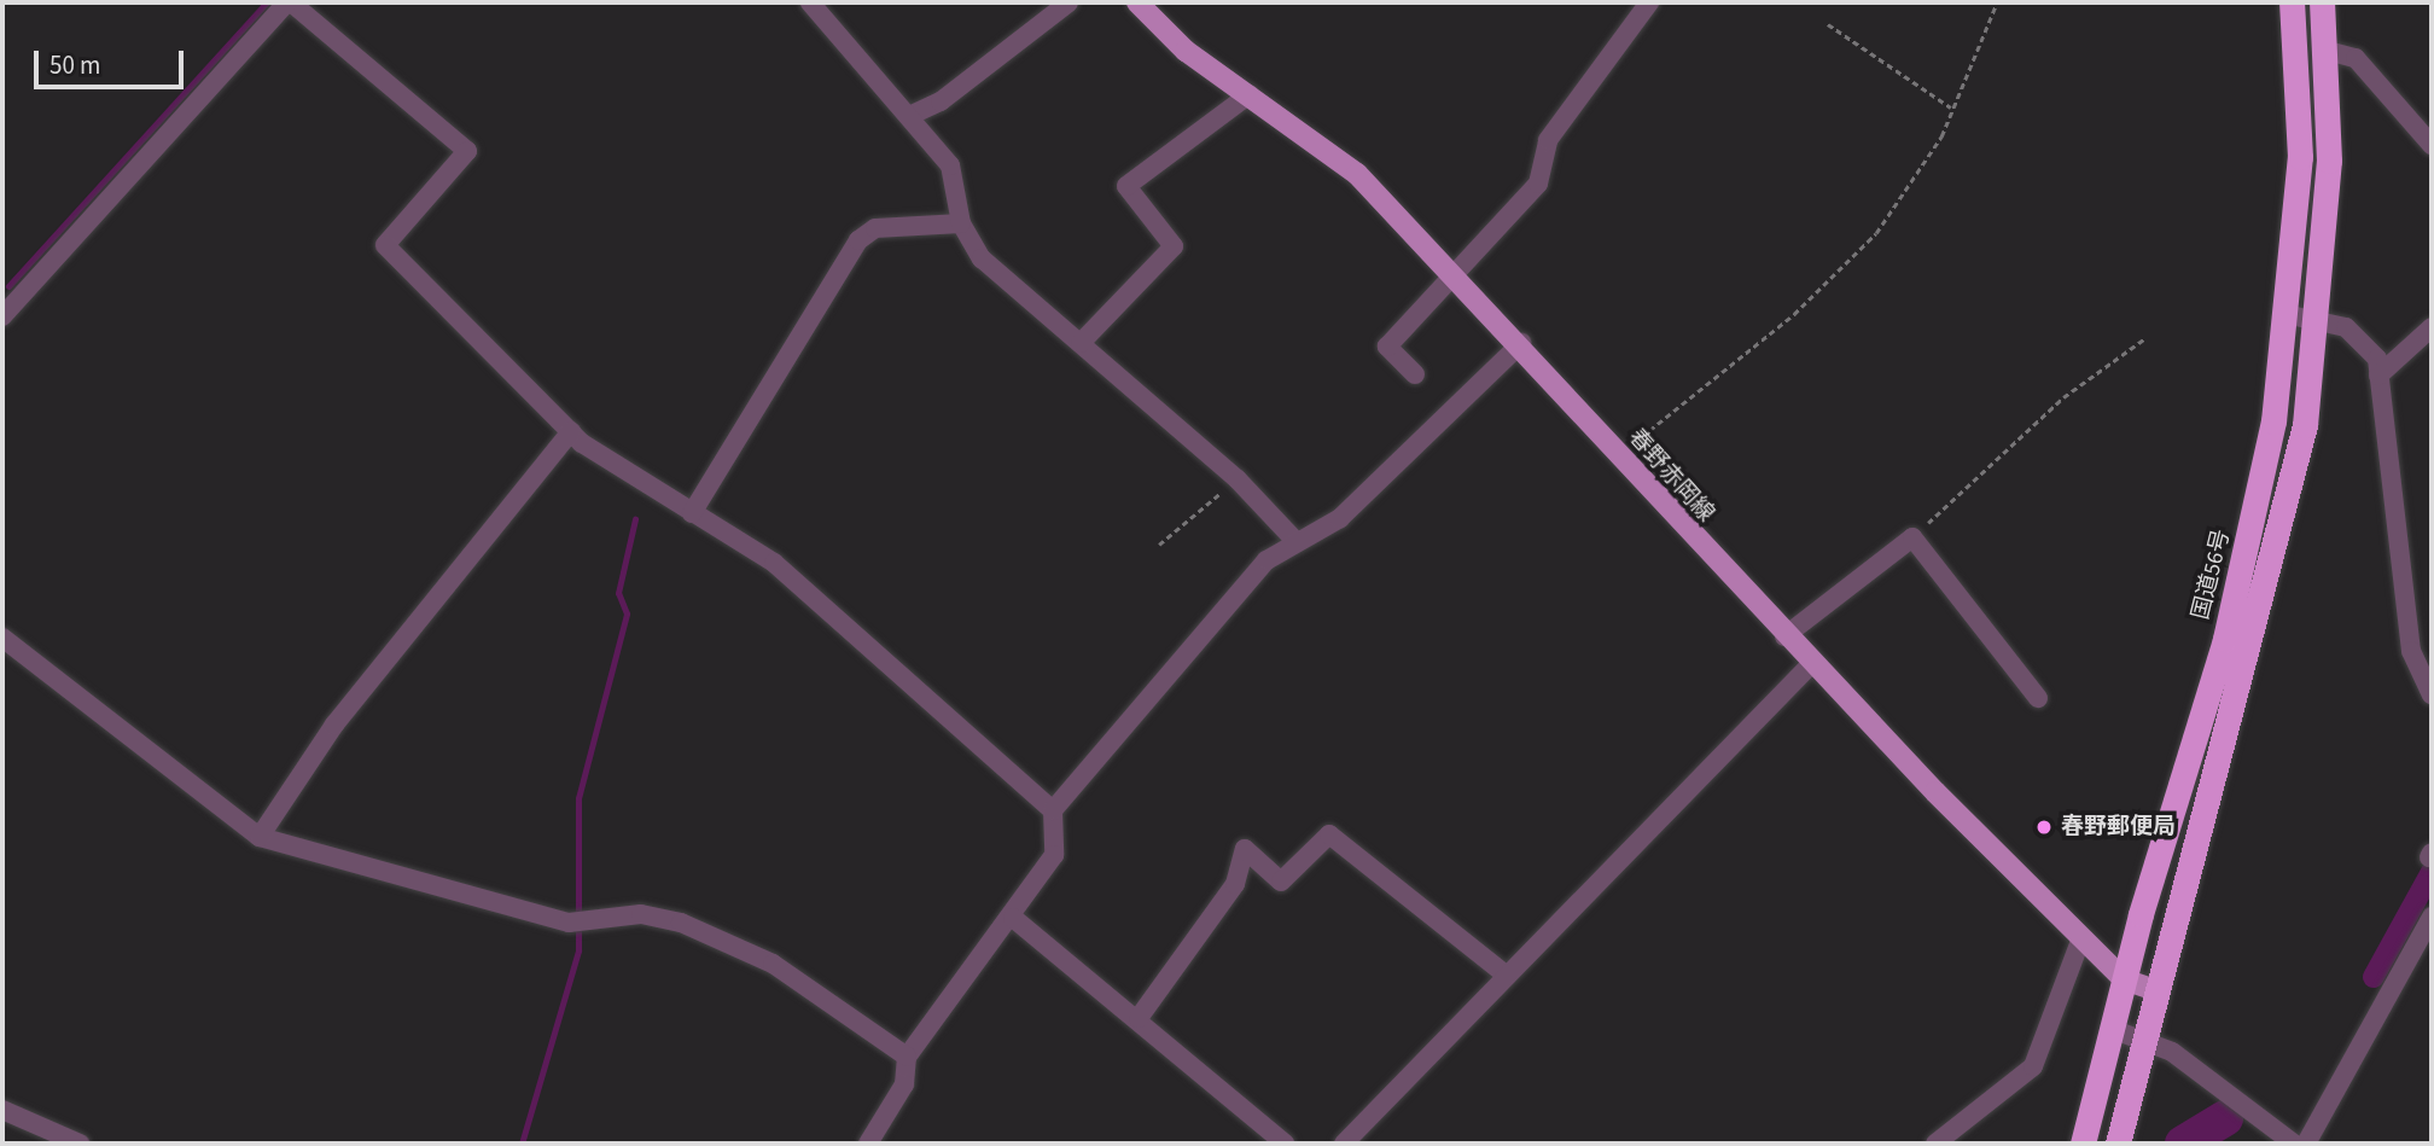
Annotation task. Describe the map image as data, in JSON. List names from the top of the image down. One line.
{"streets":{"highway":["国道56号"],"main road":["春野赤岡線"]},"crossings":[["春野赤岡線","国道56号"]],"places":["春野郵便局"],"scale_bar":"50 m"}
